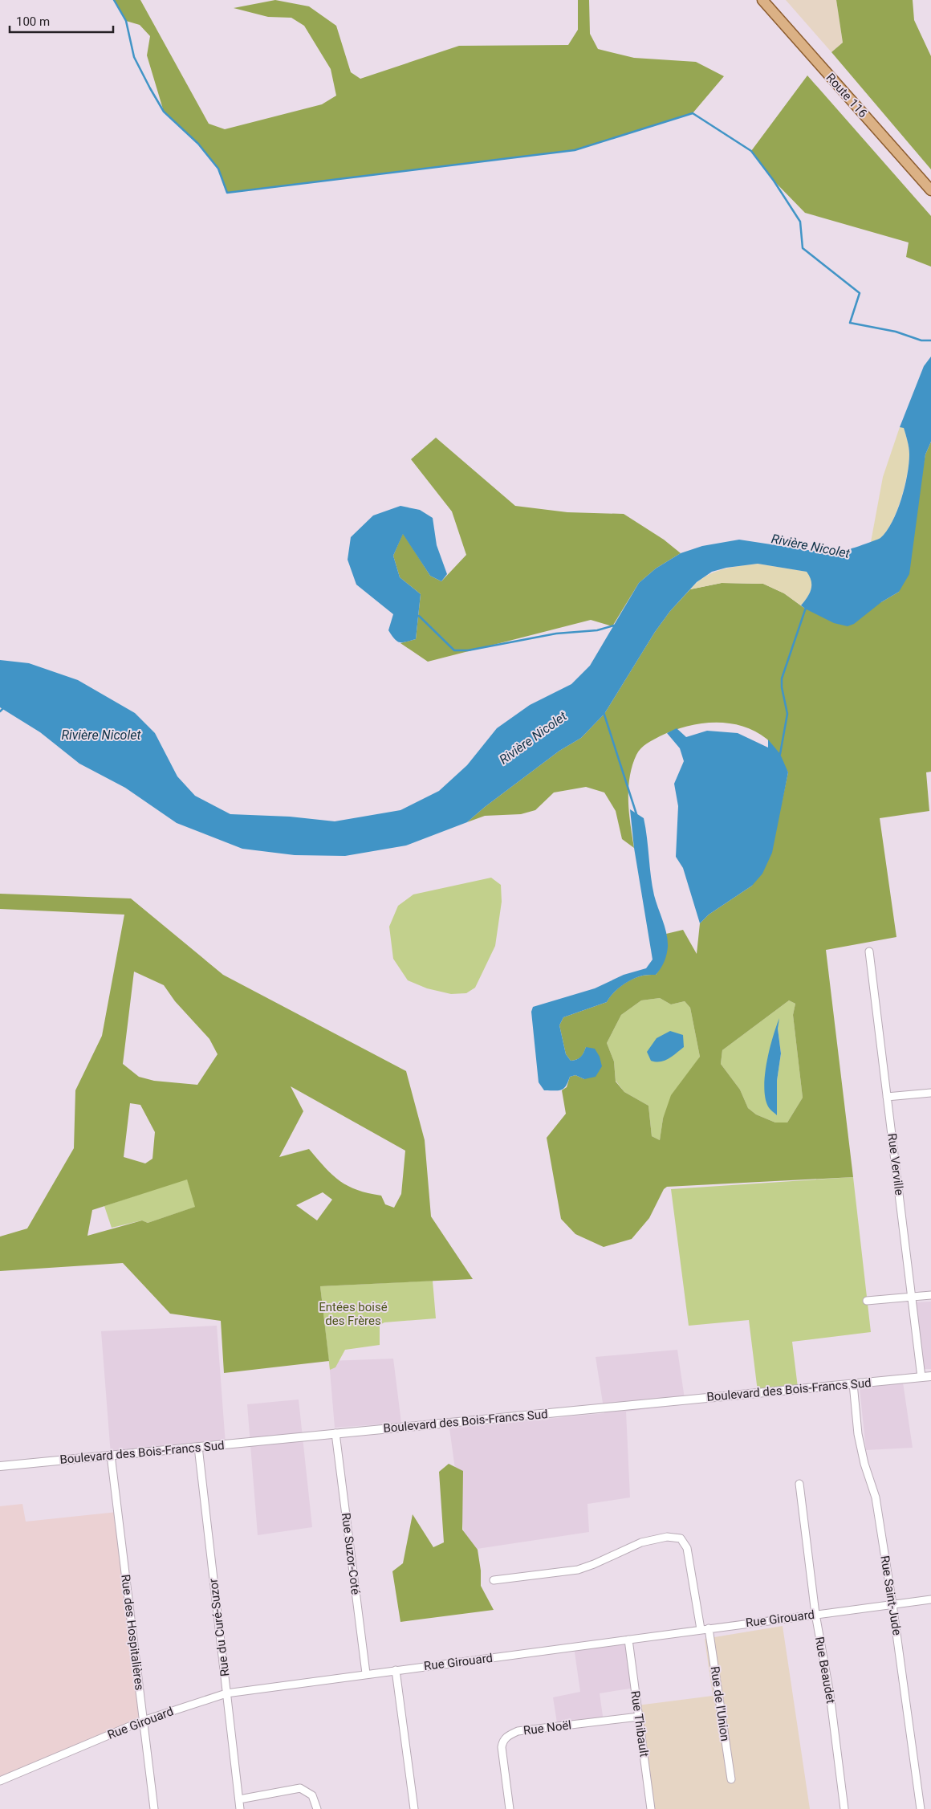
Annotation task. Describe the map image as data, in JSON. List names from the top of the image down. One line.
{"streets":{"main road":["Route 116"],"street":["Rue Verville","Boulevard des Bois-Francs Sud","Rue Suzor-Coté","Rue Saint-Jude","Rue Girouard","Rue du Curé-Suzor","Rue des Hospitalières","Rue Beaudet","Rue de l'Union","Rue Thibault","Rue Noël"]},"crossings":[["Rue Verville","Boulevard des Bois-Francs Sud"],["Boulevard des Bois-Francs Sud","Rue Suzor-Coté"],["Boulevard des Bois-Francs Sud","Rue Saint-Jude"],["Boulevard des Bois-Francs Sud","Rue du Curé-Suzor"],["Boulevard des Bois-Francs Sud","Rue des Hospitalières"],["Rue Suzor-Coté","Rue Girouard"],["Rue Saint-Jude","Rue Girouard"],["Rue Girouard","Rue du Curé-Suzor"],["Rue Girouard","Rue des Hospitalières"],["Rue Girouard","Rue Beaudet"],["Rue Girouard","Rue de l'Union"],["Rue Girouard","Rue Thibault"],["Rue Thibault","Rue Noël"]],"water":["Rivière Nicolet"],"parks":["Entées boisé des Frères"],"scale_bar":"100 m"}
